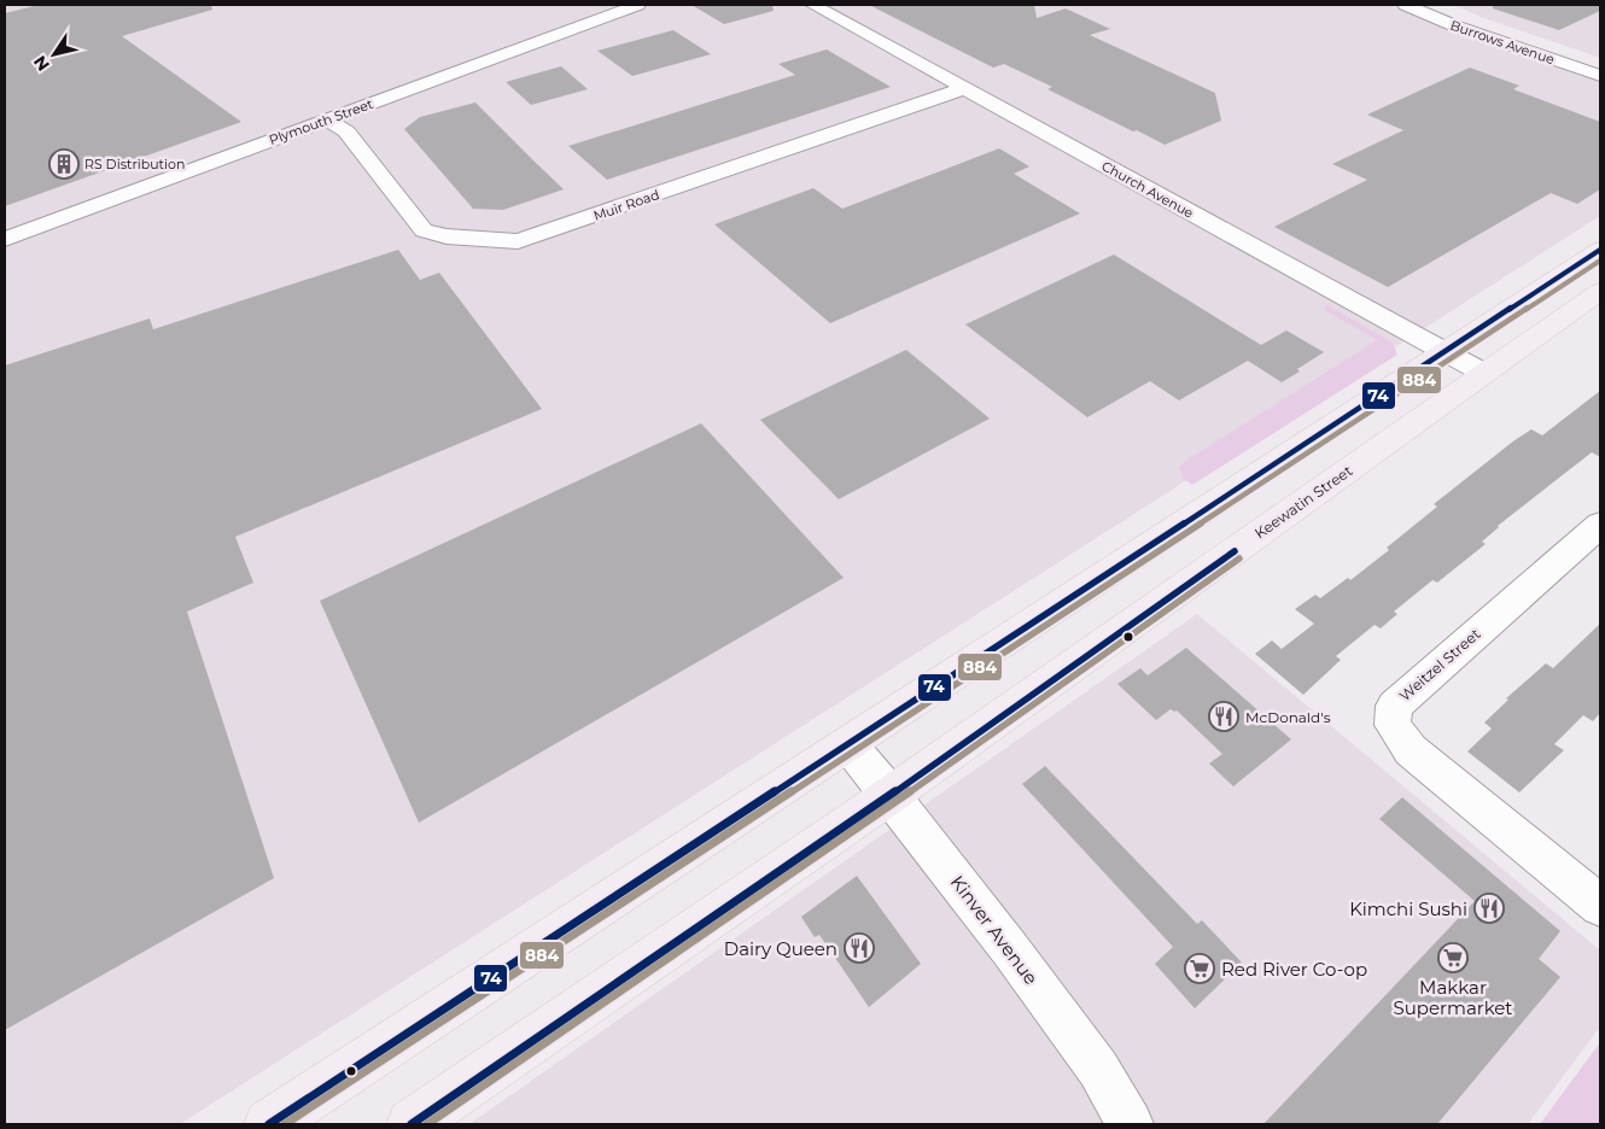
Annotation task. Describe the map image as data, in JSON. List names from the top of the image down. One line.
{"streets":{"main road":["Keewatin Street"],"street":["Burrows Avenue","Plymouth Street","Church Avenue","Muir Road","Weitzel Street","Kinver Avenue"]},"crossings":[["Plymouth Street","Muir Road"],["Church Avenue","Muir Road"],["Church Avenue","Keewatin Street"],["Keewatin Street","Kinver Avenue"]],"places":{"building":["RS Distribution"],"restaurant":["McDonald's","Kimchi Sushi","Dairy Queen"],"supermarket":["Makkar Supermarket","Red River Co-op"]},"lines":["transit line 74","transit line 884"],"north":"bottom left"}
